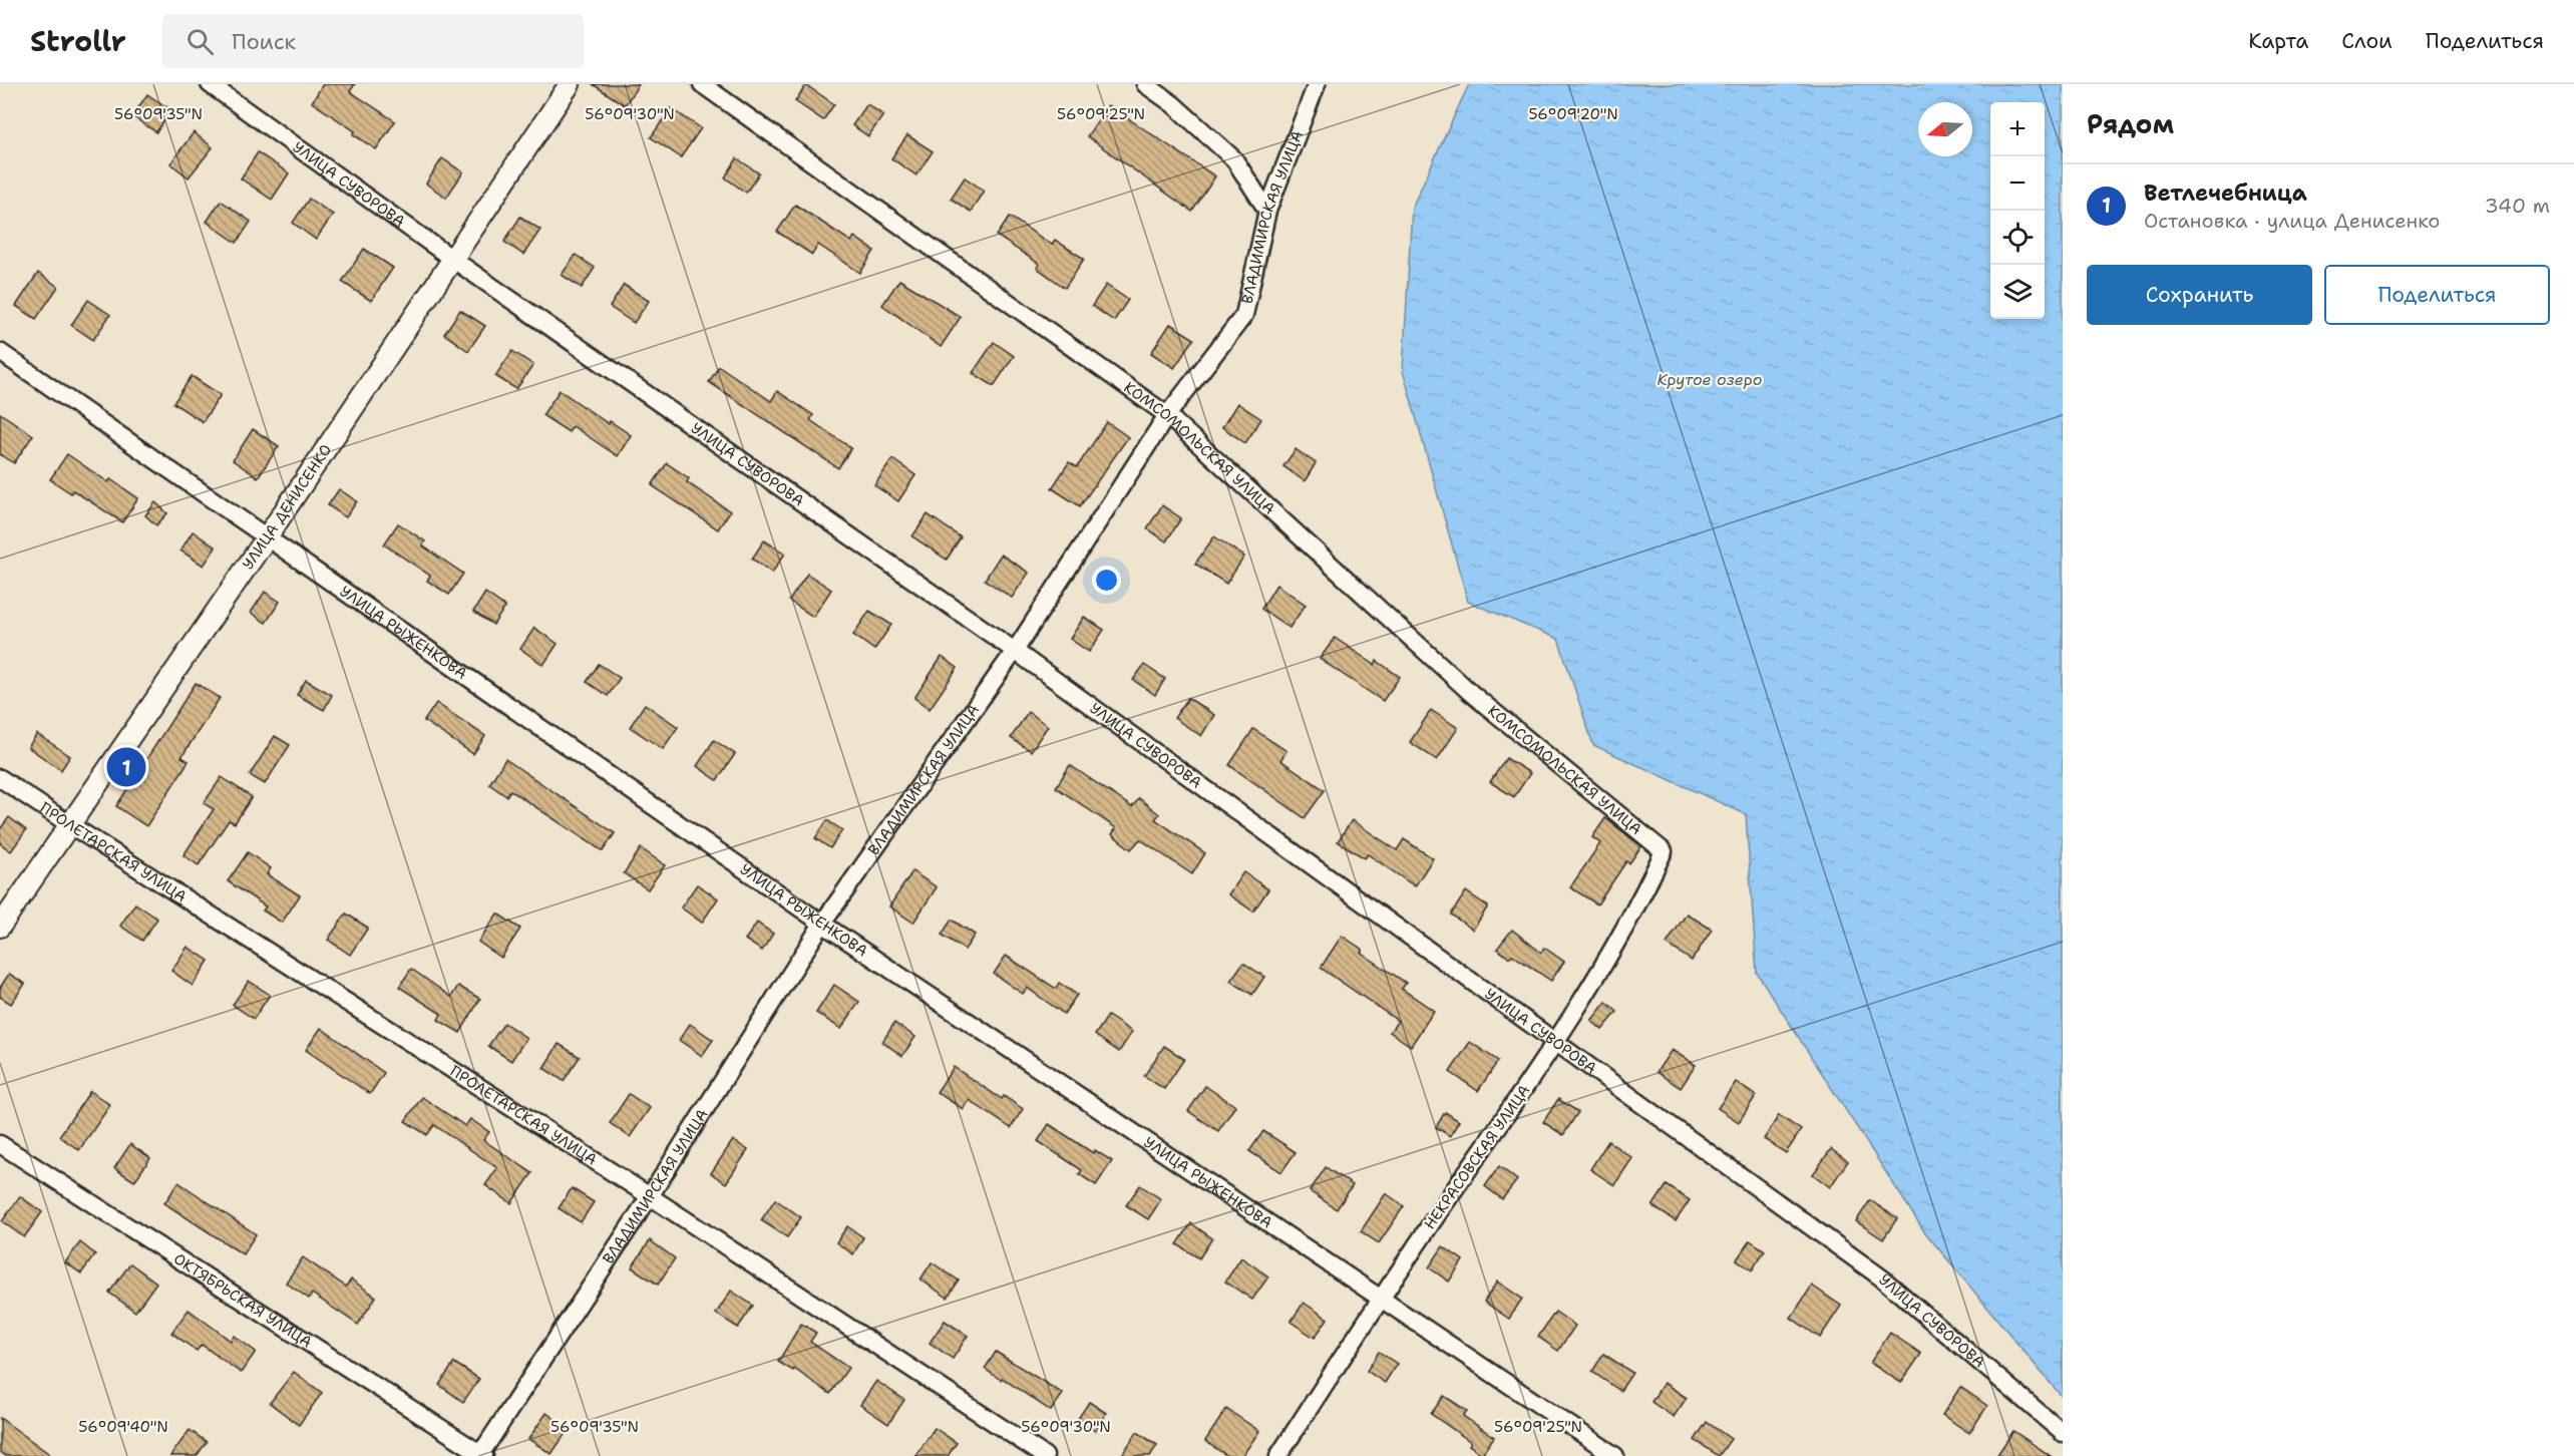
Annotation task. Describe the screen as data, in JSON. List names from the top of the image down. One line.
{"streets":{"street":["УЛИЦА СУВОРОВА","ВЛАДИМИРСКАЯ УЛИЦА","КОМСОМОЛЬСКАЯ УЛИЦА","УЛИЦА ДЕНИСЕНКО","УЛИЦА РЫЖЕНКОВА","ПРОЛЕТАРСКАЯ УЛИЦА","НЕКРАСОВСКАЯ УЛИЦА","ОКТЯБРЬСКАЯ УЛИЦА"]},"crossings":[["УЛИЦА СУВОРОВА","ВЛАДИМИРСКАЯ УЛИЦА"],["УЛИЦА СУВОРОВА","УЛИЦА ДЕНИСЕНКО"],["УЛИЦА СУВОРОВА","НЕКРАСОВСКАЯ УЛИЦА"],["ВЛАДИМИРСКАЯ УЛИЦА","КОМСОМОЛЬСКАЯ УЛИЦА"],["ВЛАДИМИРСКАЯ УЛИЦА","УЛИЦА РЫЖЕНКОВА"],["ВЛАДИМИРСКАЯ УЛИЦА","ПРОЛЕТАРСКАЯ УЛИЦА"],["ВЛАДИМИРСКАЯ УЛИЦА","ОКТЯБРЬСКАЯ УЛИЦА"],["КОМСОМОЛЬСКАЯ УЛИЦА","НЕКРАСОВСКАЯ УЛИЦА"],["УЛИЦА ДЕНИСЕНКО","УЛИЦА РЫЖЕНКОВА"],["УЛИЦА ДЕНИСЕНКО","ПРОЛЕТАРСКАЯ УЛИЦА"],["УЛИЦА РЫЖЕНКОВА","НЕКРАСОВСКАЯ УЛИЦА"]],"water":["Крутое озеро"],"north":"left","page":{"header":"Strollr","search":"Поиск","nav":["Карта","Слои","Поделиться"],"heading":"Рядом","map_buttons":["+","−"],"list":[{"mark":"1","name":"Ветлечебница","note":"Остановка · улица Денисенко","value":"340 m"}],"buttons":["Сохранить","Поделиться"],"pins":"1"},"coordinates":["56°09'35\"N","56°09'30\"N","56°09'25\"N","56°09'20\"N","56°09'40\"N"]}
